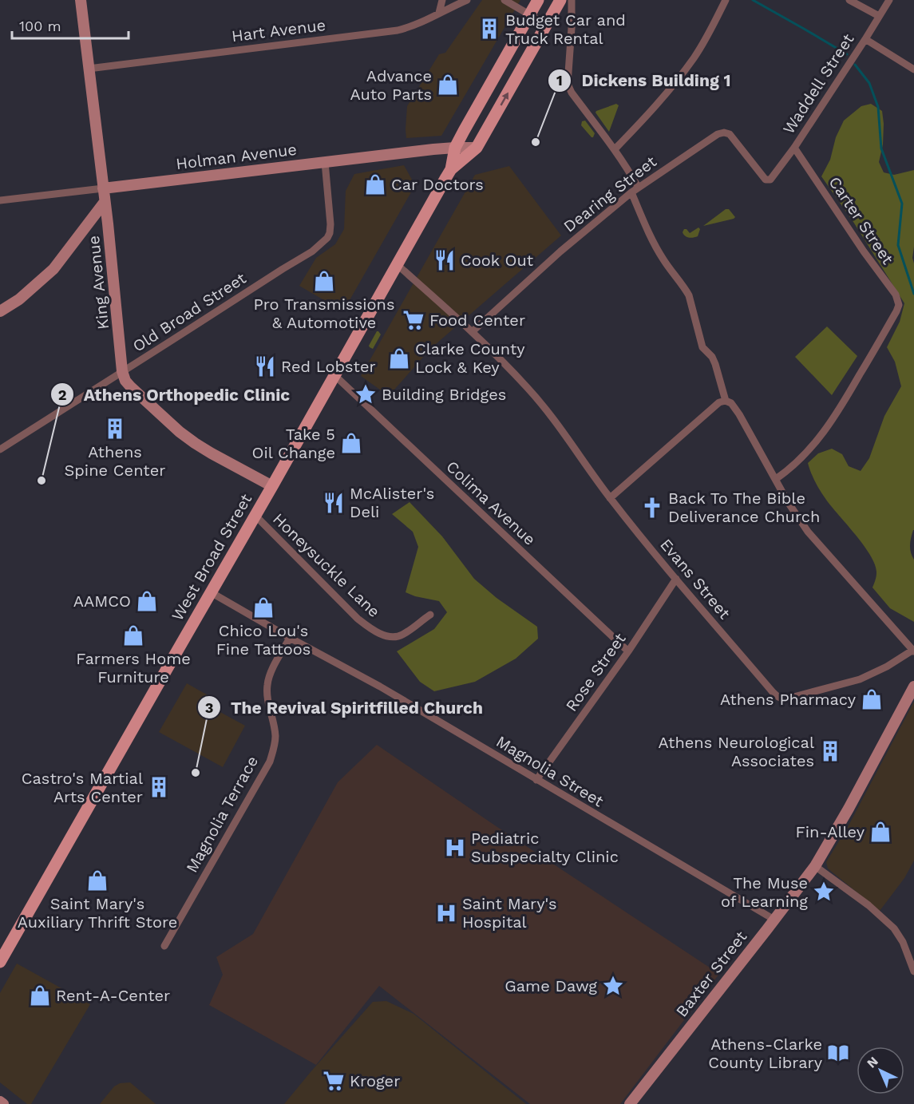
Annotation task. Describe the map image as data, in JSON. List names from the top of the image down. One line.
{"streets":{"main road":["West Broad Street"],"street":["Hart Avenue","Waddell Street","Holman Avenue","Dearing Street","Carter Street","King Avenue","Old Broad Street","Colima Avenue","Honeysuckle Lane","Evans Street","Rose Street","Magnolia Street","Magnolia Terrace","Baxter Street"]},"crossings":[["Hart Avenue","King Avenue"],["Waddell Street","Dearing Street"],["Waddell Street","Carter Street"],["Holman Avenue","King Avenue"],["Holman Avenue","Old Broad Street"],["Holman Avenue","West Broad Street"],["Dearing Street","Evans Street"],["King Avenue","Old Broad Street"],["King Avenue","West Broad Street"],["Colima Avenue","West Broad Street"],["Colima Avenue","Rose Street"],["West Broad Street","Honeysuckle Lane"],["West Broad Street","Evans Street"],["West Broad Street","Magnolia Street"],["Evans Street","Rose Street"],["Rose Street","Magnolia Street"],["Magnolia Street","Magnolia Terrace"],["Magnolia Street","Baxter Street"]],"places":{"building":["Budget Car and Truck Rental","Athens Spine Center","Athens Neurological Associates","Castro's Martial Arts Center"],"shop":["Advance Auto Parts","Car Doctors","Pro Transmissions & Automotive","Clarke County Lock & Key","Take 5 Oil Change","AAMCO","Chico Lou's Fine Tattoos","Farmers Home Furniture","Athens Pharmacy","Fin-Alley","Saint Mary's Auxiliary Thrift Store","Rent-A-Center"],"other":["Dickens Building 1","Athens Orthopedic Clinic","The Revival Spiritfilled Church"],"restaurant":["Cook Out","Red Lobster","McAlister's Deli"],"supermarket":["Food Center","Kroger"],"place":["Building Bridges","The Muse of Learning","Game Dawg"],"church":["Back To The Bible Deliverance Church"],"hospital":["Pediatric Subspecialty Clinic","Saint Mary's Hospital"],"library":["Athens-Clarke County Library"]},"scale_bar":"100 m","north":"top left"}
